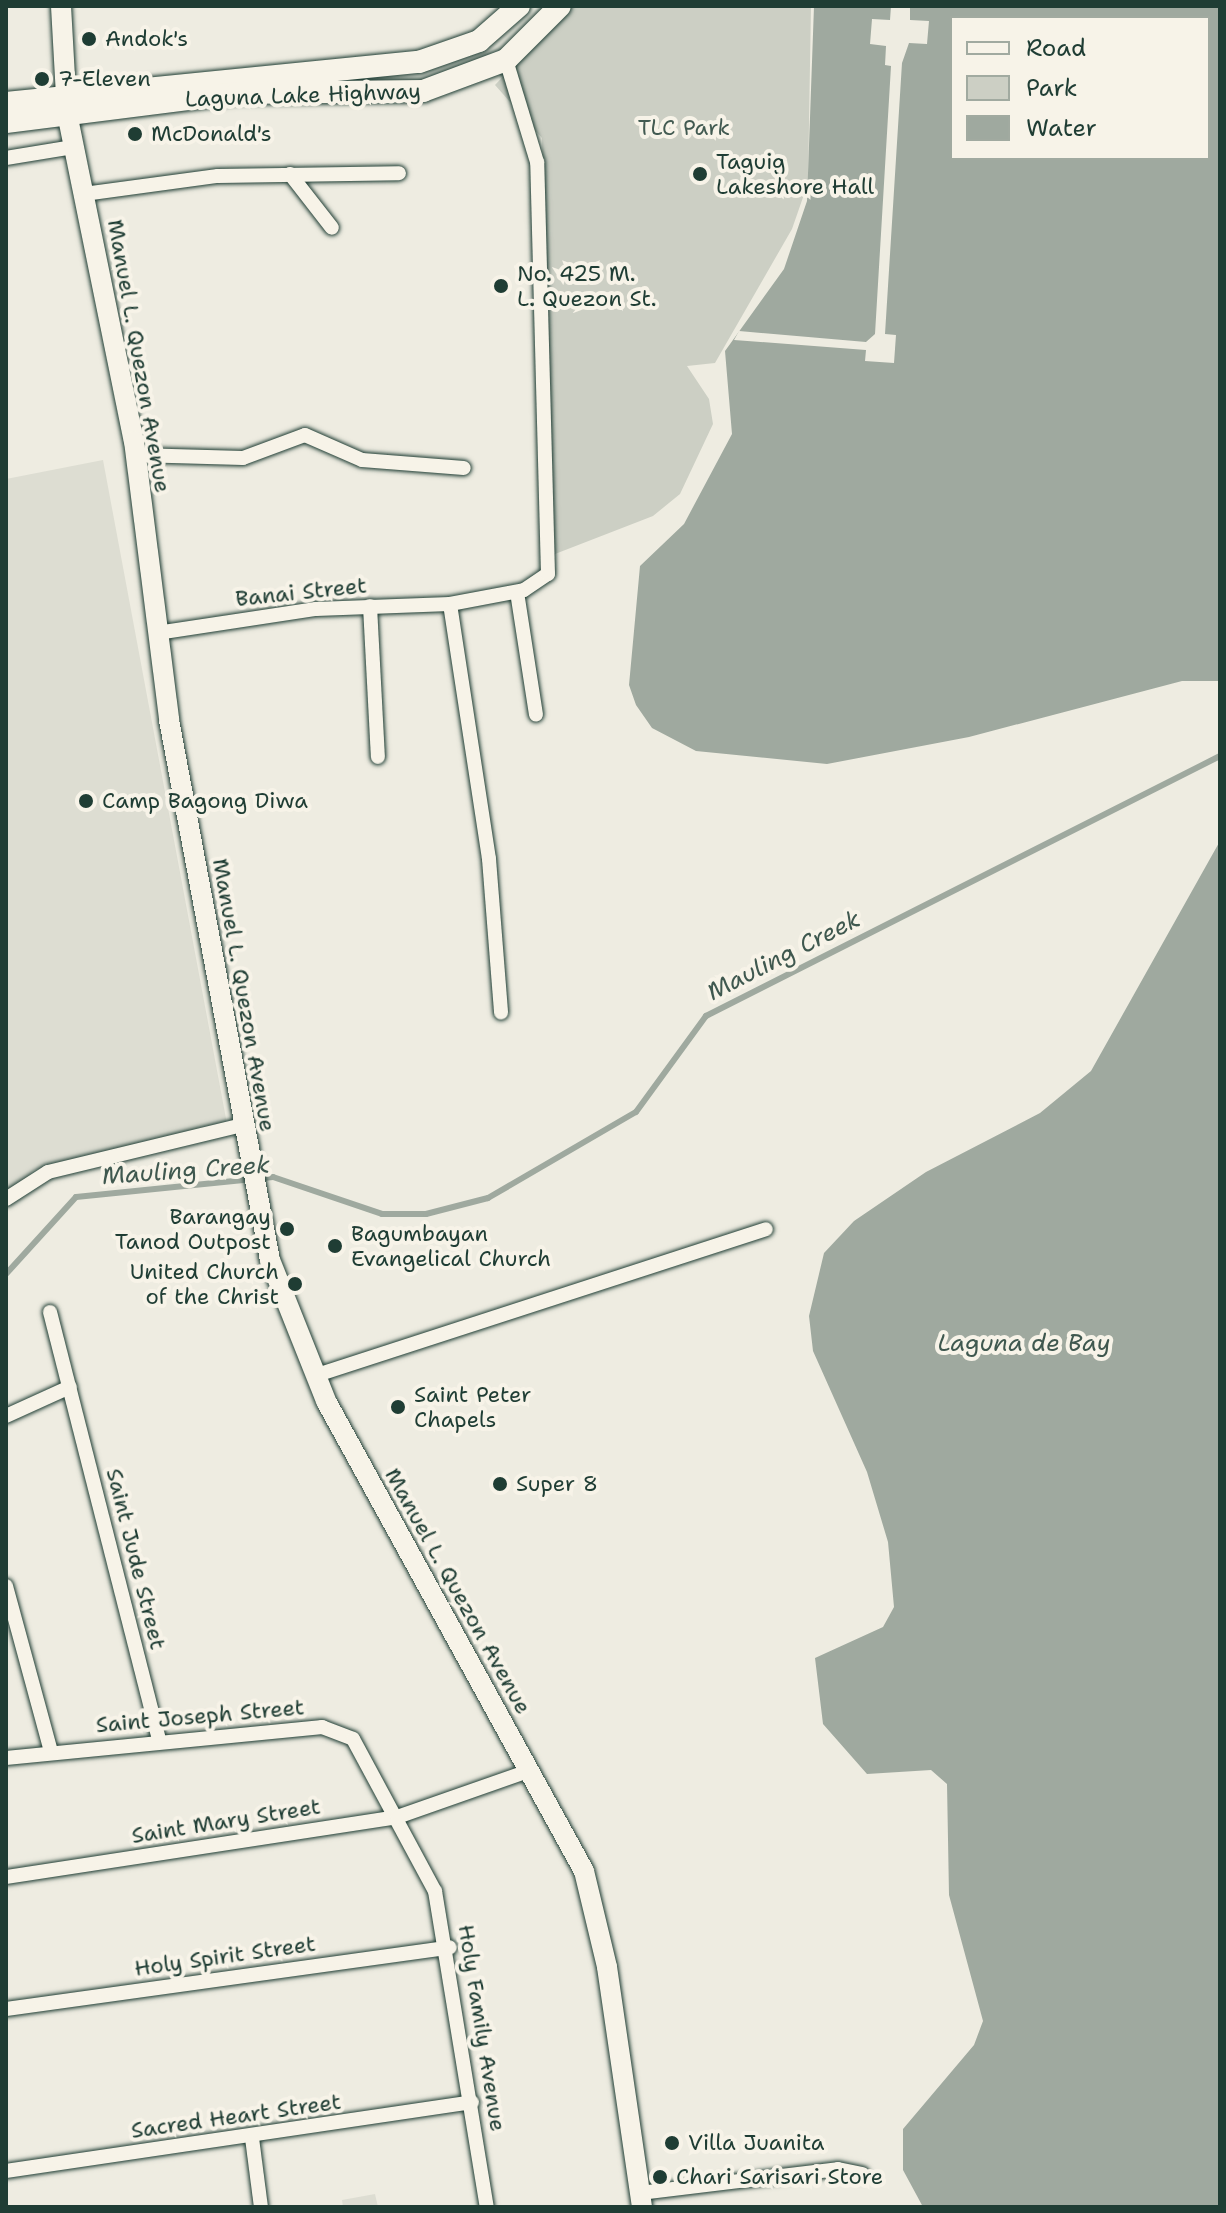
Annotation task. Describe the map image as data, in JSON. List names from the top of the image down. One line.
{"streets":{"main road":["Laguna Lake Highway","Manuel L. Quezon Avenue"],"street":["Banai Street","Saint Jude Street","Saint Joseph Street","Saint Mary Street","Holy Spirit Street","Holy Family Avenue","Sacred Heart Street"]},"crossings":[["Laguna Lake Highway","Manuel L. Quezon Avenue"],["Manuel L. Quezon Avenue","Banai Street"],["Manuel L. Quezon Avenue","Saint Mary Street"],["Saint Jude Street","Saint Joseph Street"],["Saint Joseph Street","Saint Mary Street"],["Saint Joseph Street","Holy Family Avenue"],["Saint Mary Street","Holy Family Avenue"],["Holy Spirit Street","Holy Family Avenue"],["Holy Family Avenue","Sacred Heart Street"]],"water":["Mauling Creek","Laguna de Bay"],"parks":["TLC Park"],"places":["Andok's","7-Eleven","McDonald's","Taguig Lakeshore Hall","No. 425 M. L. Quezon St.","Camp Bagong Diwa","Barangay Tanod Outpost","Bagumbayan Evangelical Church","United Church of the Christ","Saint Peter Chapels","Super 8","Villa Juanita","Chari Sarisari Store"],"legend":["Road","Park","Water"]}
